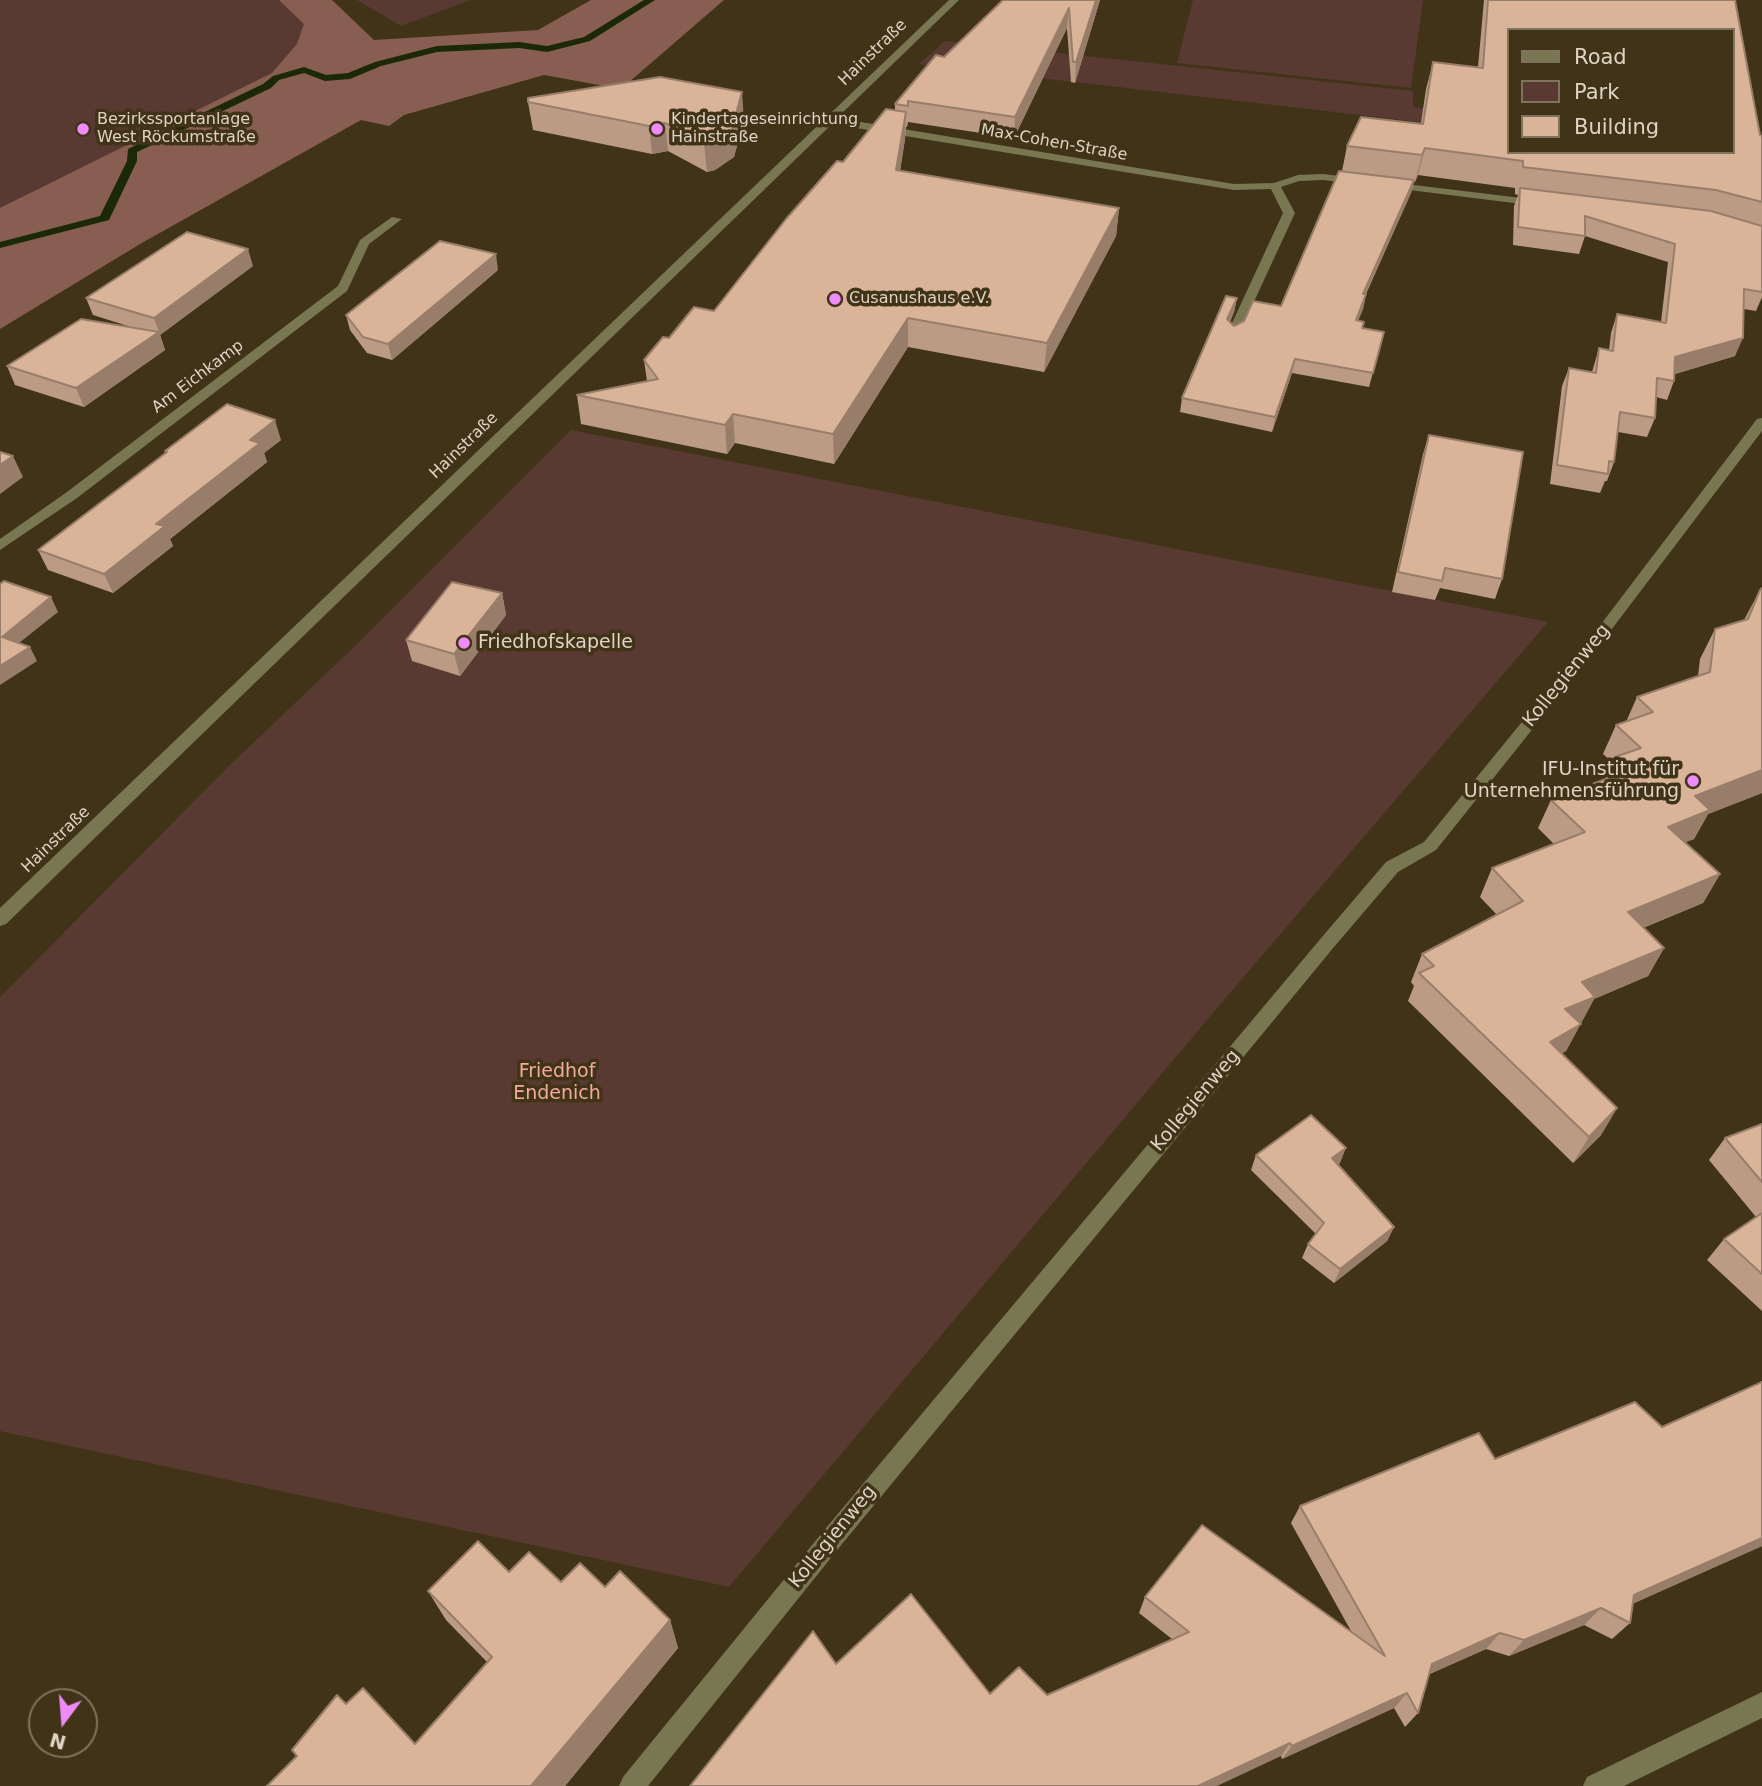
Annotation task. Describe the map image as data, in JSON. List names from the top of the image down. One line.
{"streets":{"street":["Hainstraße","Max-Cohen-Straße","Am Eichkamp","Kollegienweg"]},"crossings":[["Hainstraße","Max-Cohen-Straße"]],"parks":["Friedhof Endenich"],"places":["Bezirkssportanlage West Röckumstraße","Kindertageseinrichtung Hainstraße","Cusanushaus e.V.","Friedhofskapelle","IFU-Institut für Unternehmensführung"],"legend":["Road","Park","Building"],"north":"bottom"}
